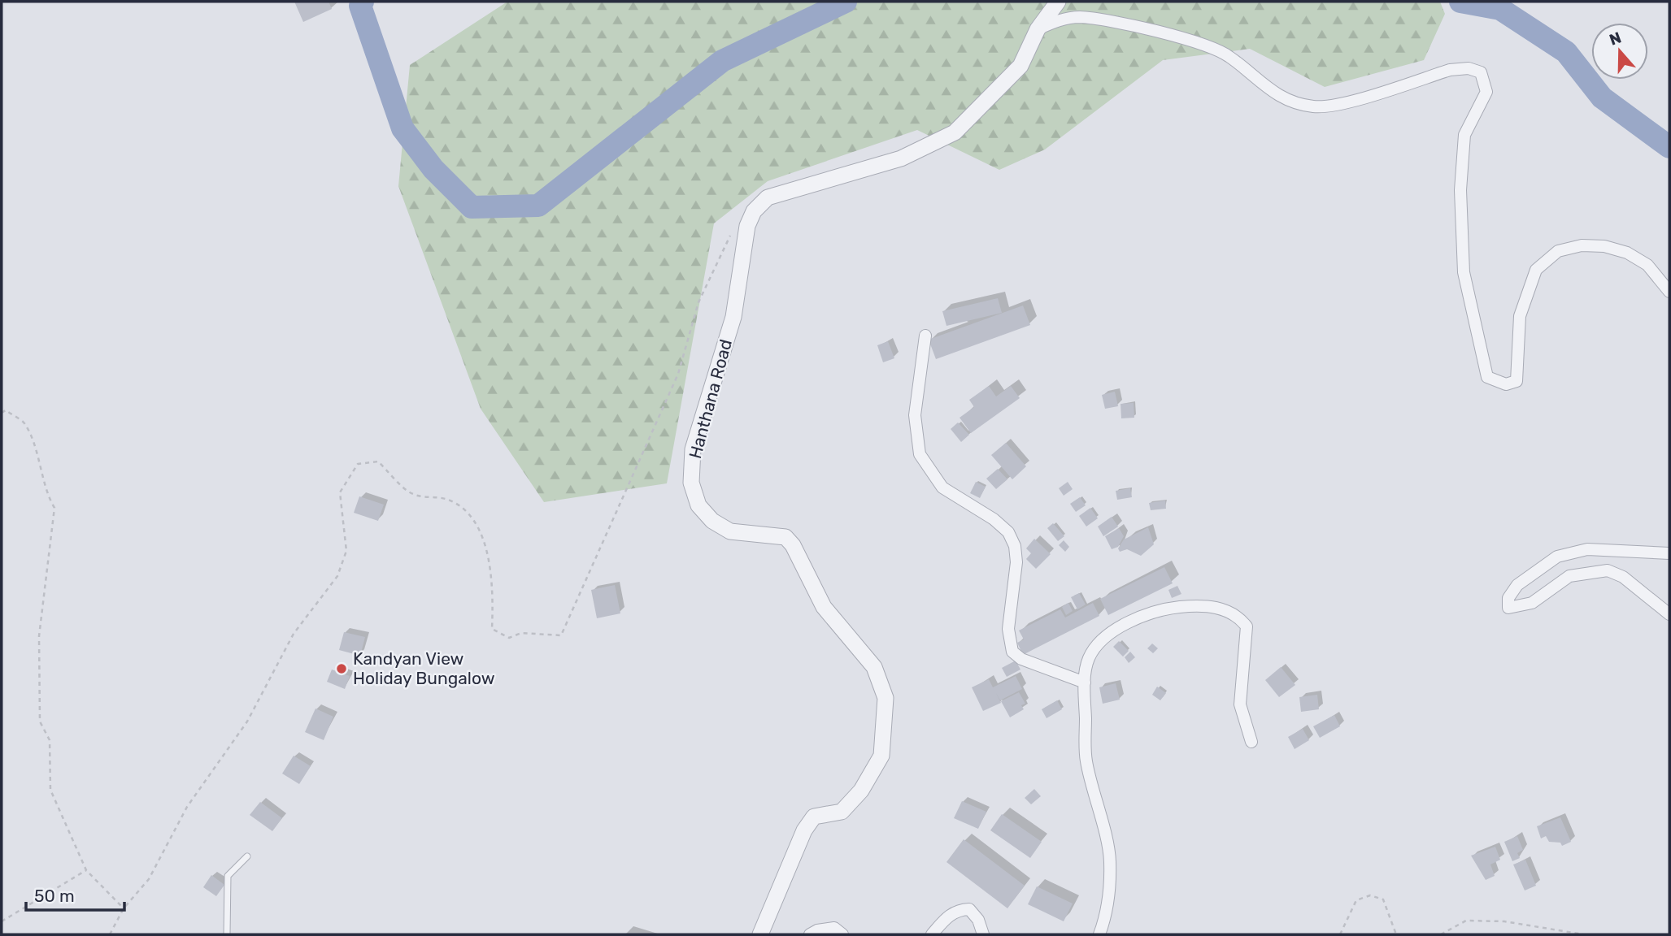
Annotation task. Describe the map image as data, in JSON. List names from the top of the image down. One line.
{"streets":{"street":["Hanthana Road"]},"places":["Kandyan View Holiday Bungalow"],"scale_bar":"50 m","north":"top"}
